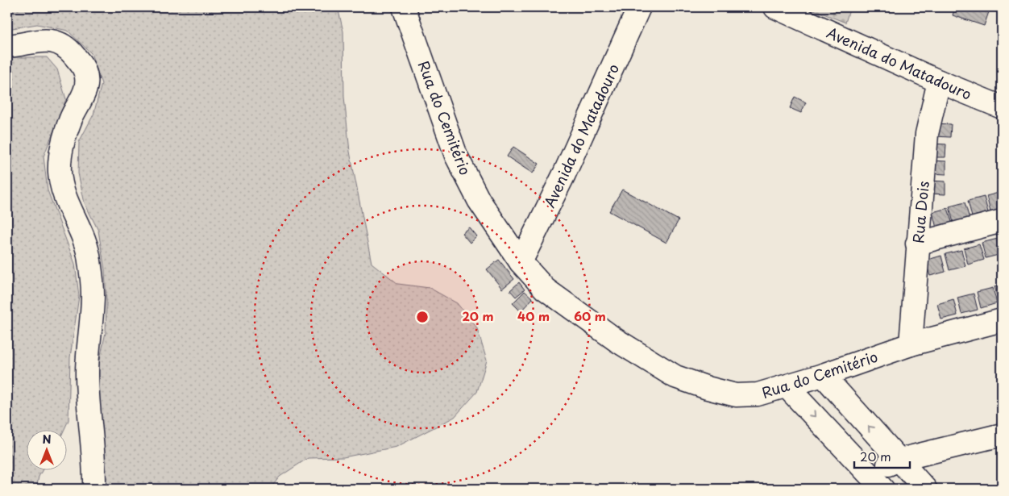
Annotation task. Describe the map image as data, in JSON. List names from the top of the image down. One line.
{"streets":{"street":["Avenida do Matadouro","Rua do Cemitério","Rua Dois"]},"crossings":[["Avenida do Matadouro","Rua do Cemitério"],["Avenida do Matadouro","Rua Dois"],["Rua do Cemitério","Rua Dois"]],"scale_bar":"20 m","north":"top","rings":["20 m","40 m","60 m"]}
